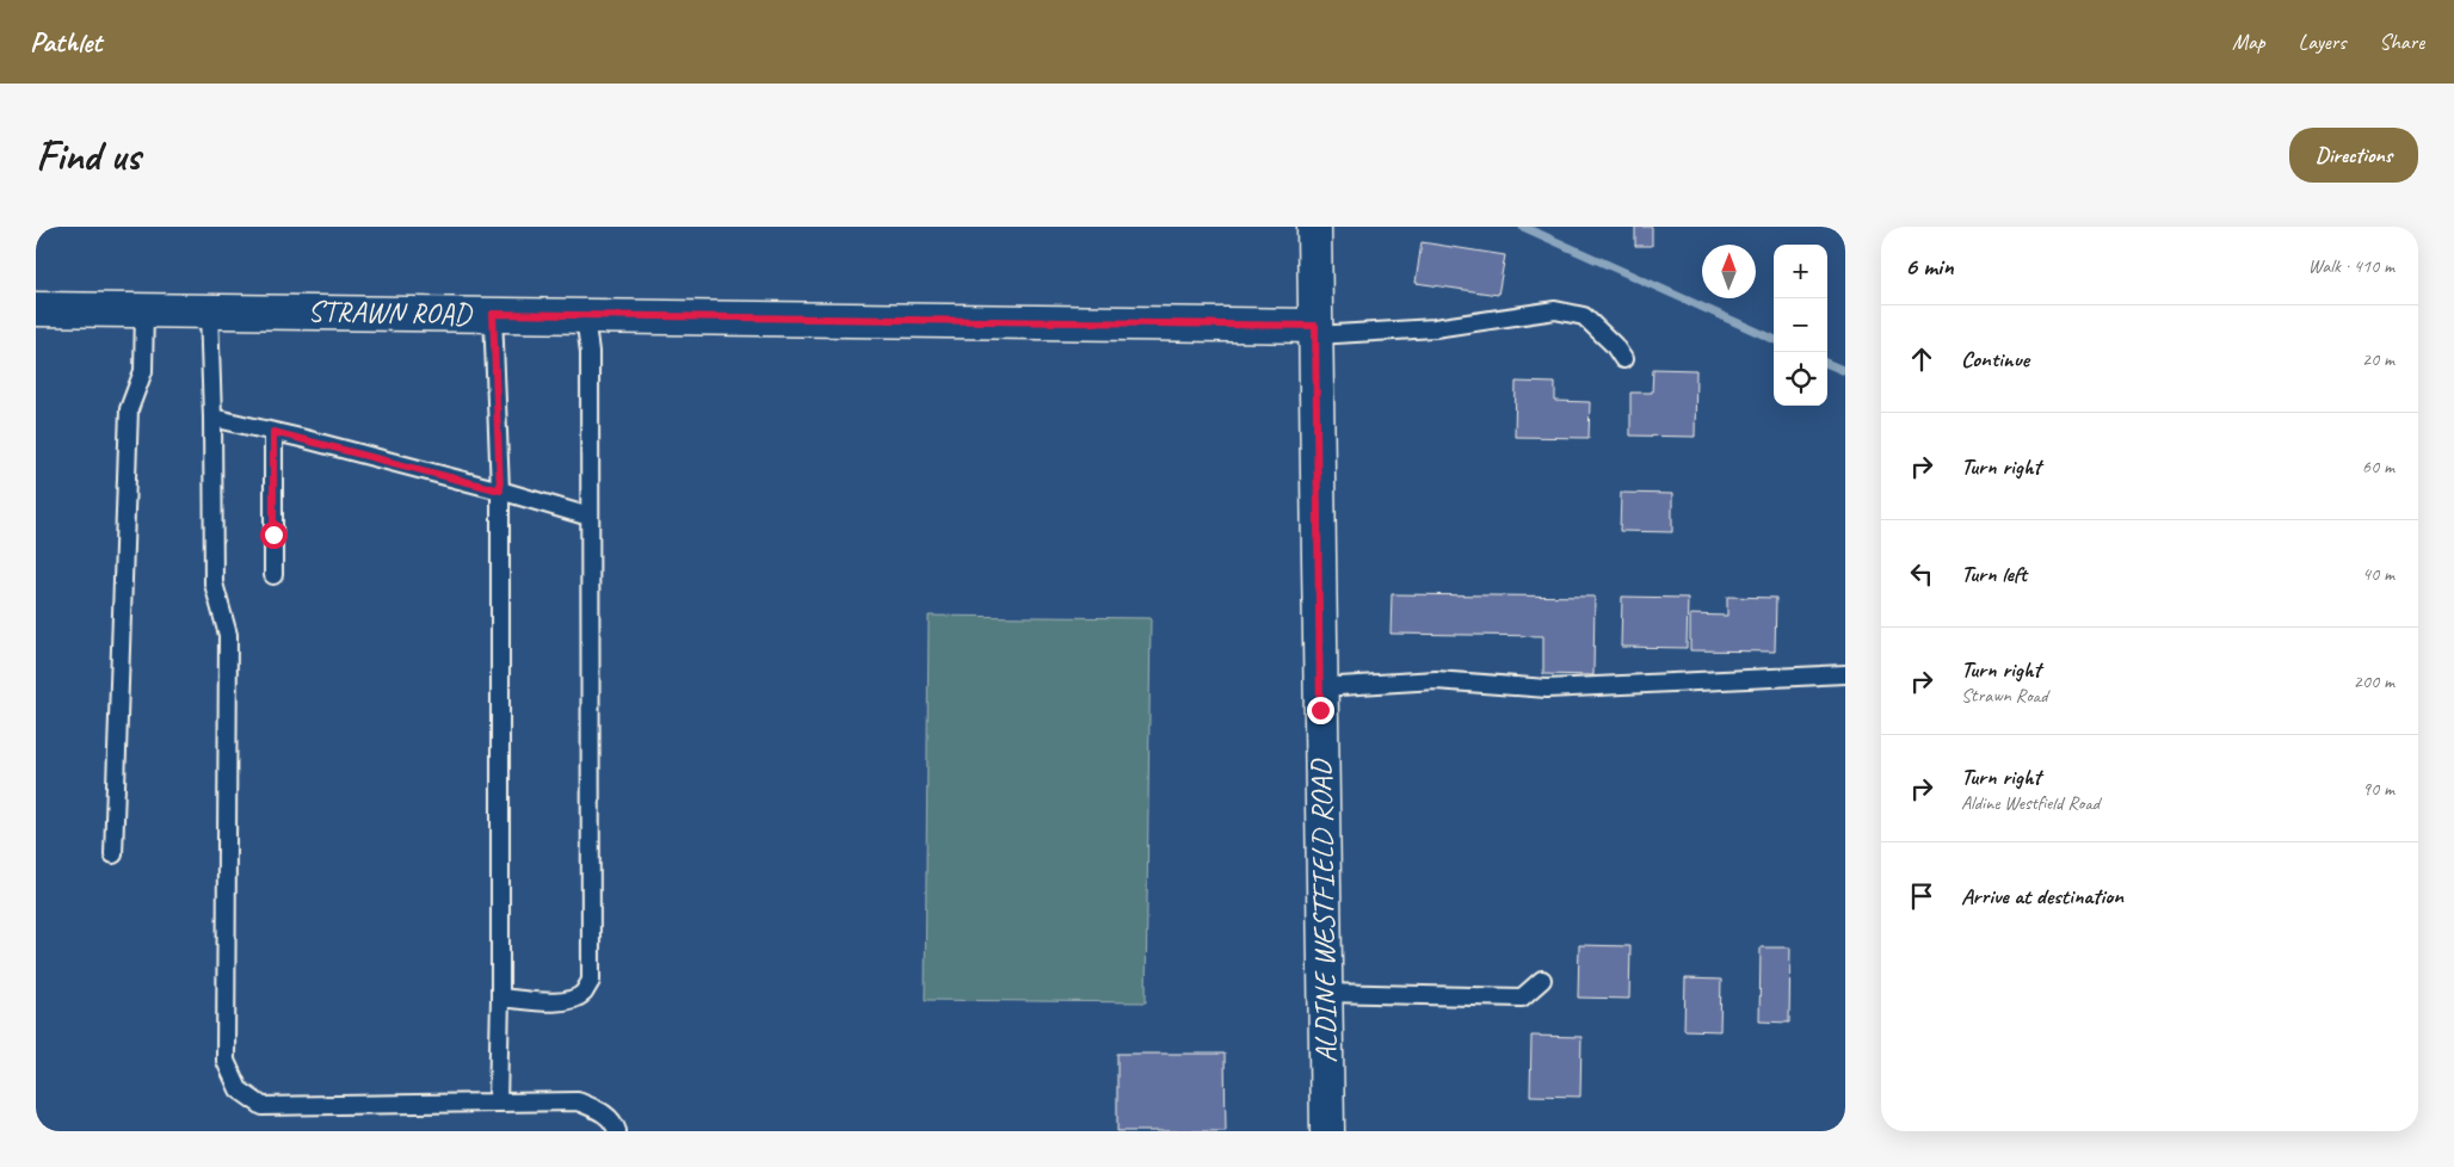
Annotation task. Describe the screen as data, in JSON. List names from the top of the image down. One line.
{"streets":{"street":["STRAWN ROAD","ALDINE WESTFIELD ROAD"]},"crossings":[["STRAWN ROAD","ALDINE WESTFIELD ROAD"]],"north":"top","page":{"header":"Pathlet","nav":["Map","Layers","Share"],"buttons":"Directions","title":"Find us","heading":["6 min","Walk · 410 m"],"map_buttons":["+","−"],"list":[["Continue","20 m"],["Turn right","60 m"],["Turn left","40 m"],["Turn right","Strawn Road","200 m"],["Turn right","Aldine Westfield Road","90 m"],"Arrive at destination"]}}
